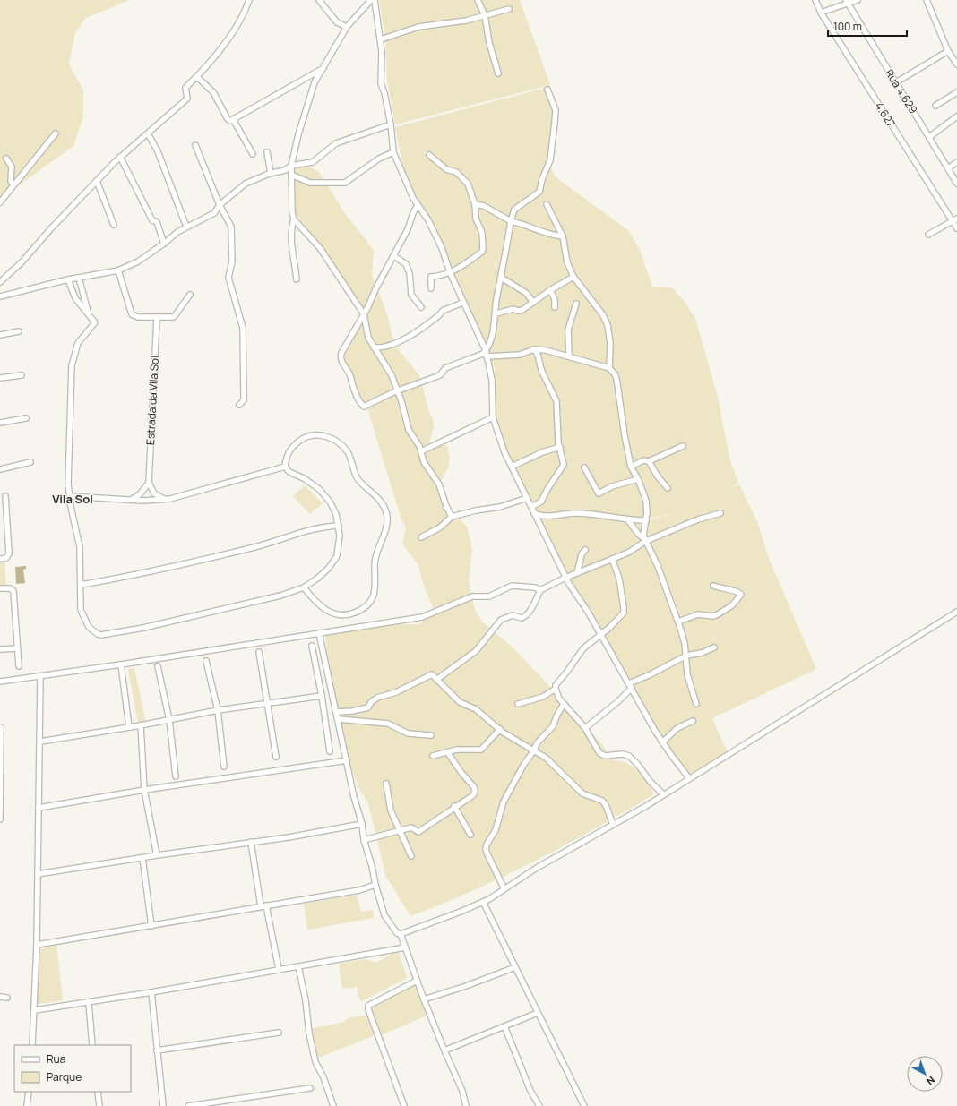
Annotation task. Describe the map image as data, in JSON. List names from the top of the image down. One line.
{"streets":{"street":["Rua 4.629","4.627","Estrada da Vila Sol"]},"districts":["Vila Sol"],"legend":["Rua","Parque"],"scale_bar":"100 m","north":"bottom right"}
